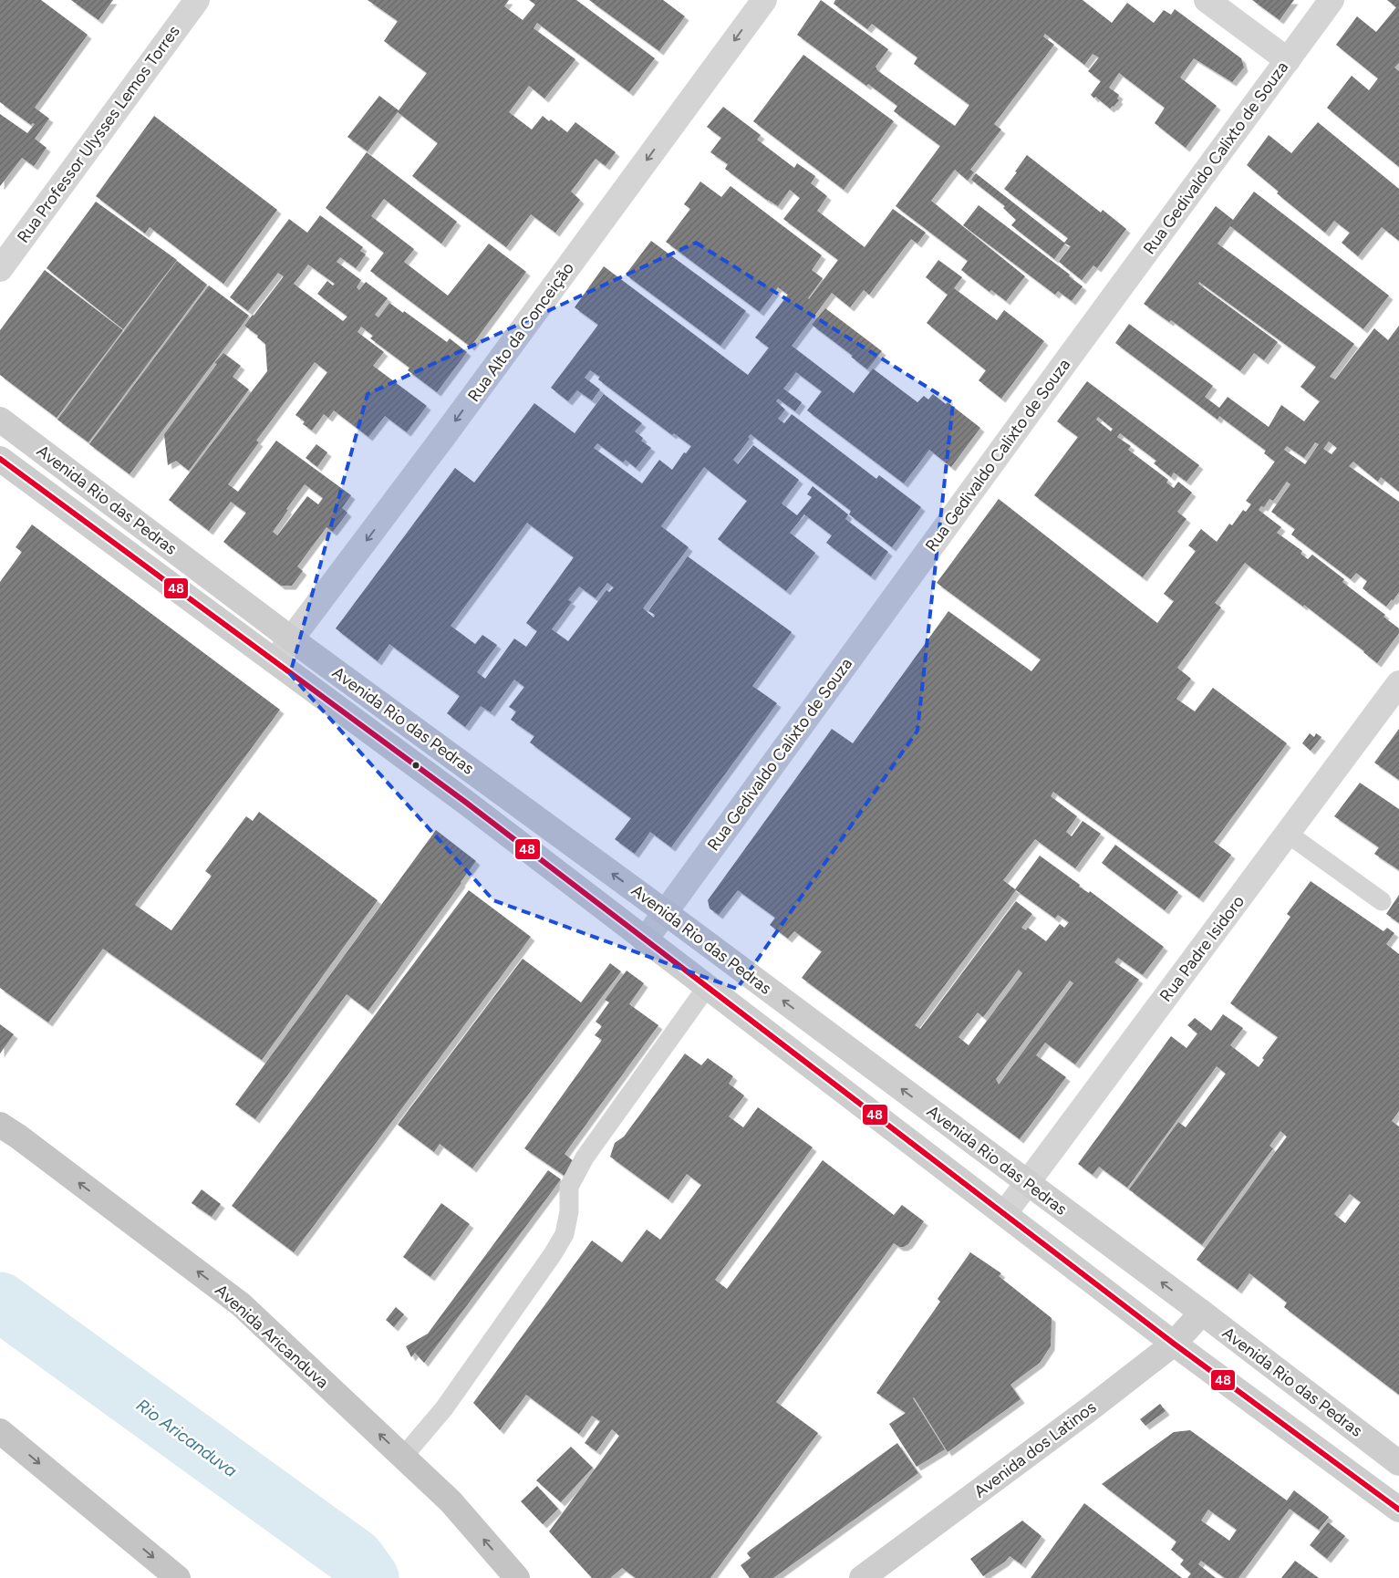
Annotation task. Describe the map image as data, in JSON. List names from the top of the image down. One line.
{"streets":{"highway":["Avenida Aricanduva"],"main road":["Avenida Rio das Pedras","Avenida dos Latinos"],"street":["Rua Professor Ulysses Lemos Torres","Rua Gedivaldo Calixto de Souza","Rua Alto da Conceição","Rua Padre Isidoro"]},"crossings":[["Rua Gedivaldo Calixto de Souza","Avenida Rio das Pedras"],["Rua Alto da Conceição","Avenida Rio das Pedras"],["Avenida Rio das Pedras","Rua Padre Isidoro"],["Avenida Rio das Pedras","Avenida dos Latinos"]],"one_way":["Rua Alto da Conceição","Avenida Aricanduva"],"water":["Rio Aricanduva"],"lines":["transit line 48"]}
